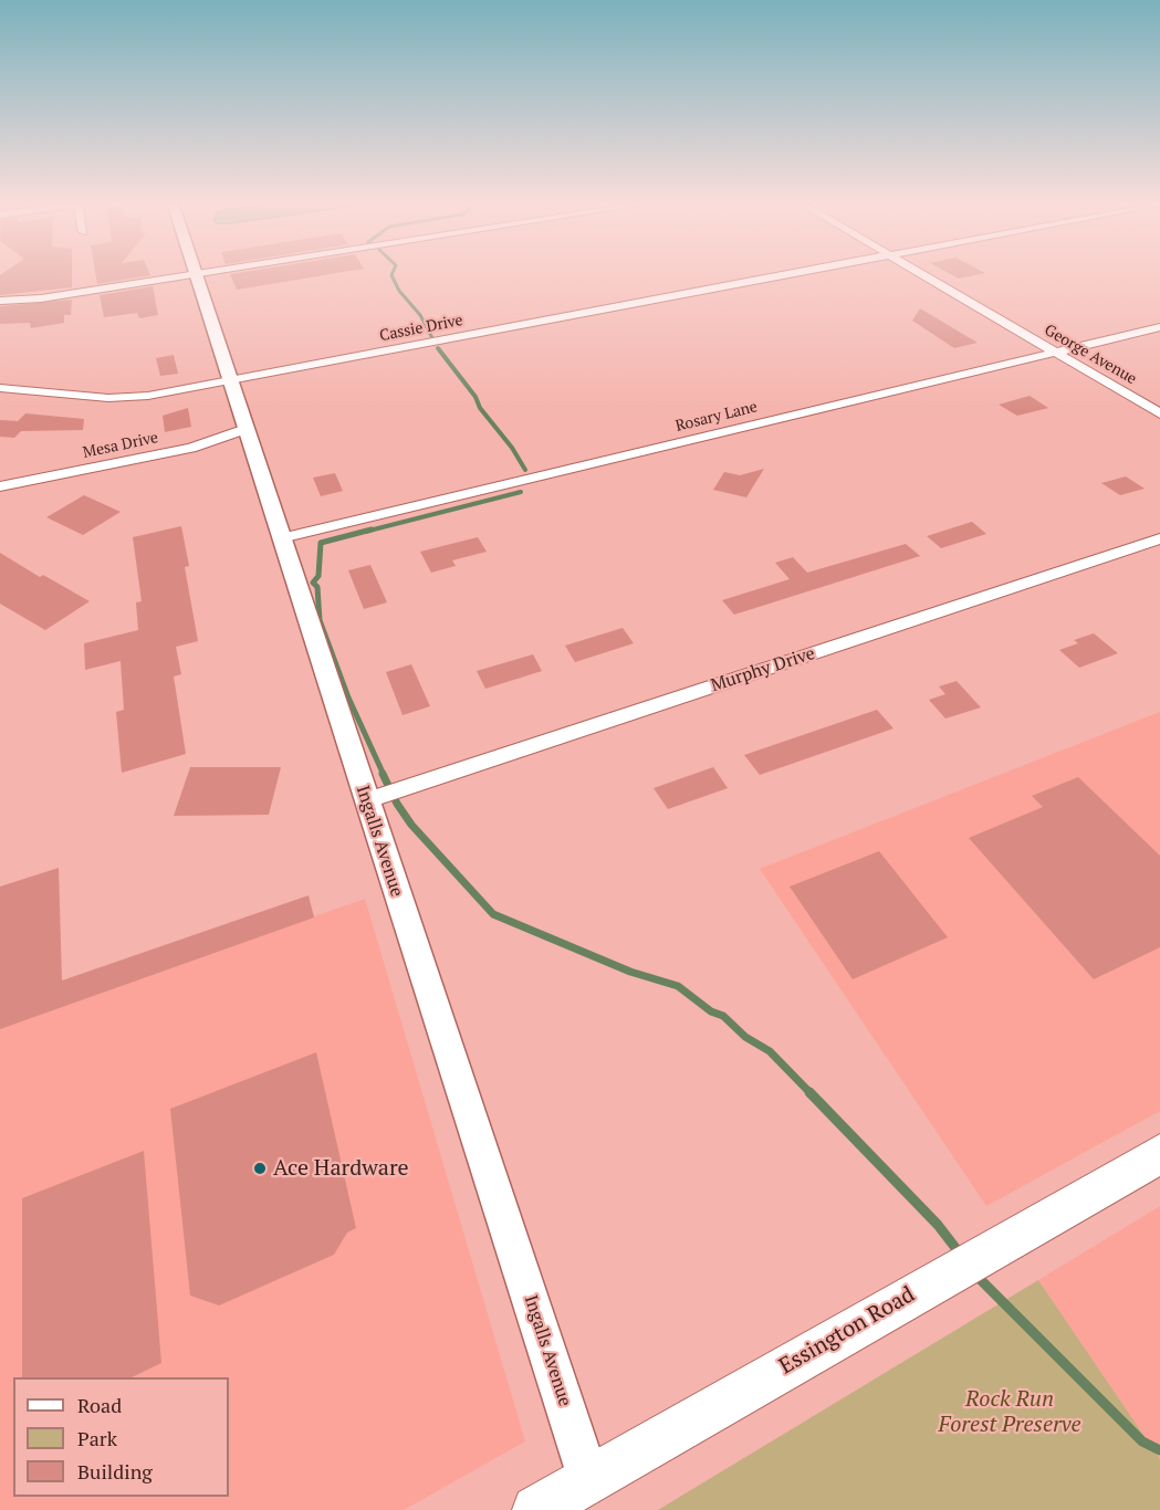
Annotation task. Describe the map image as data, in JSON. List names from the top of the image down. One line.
{"streets":{"main road":["Essington Road"],"street":["Cassie Drive","George Avenue","Rosary Lane","Mesa Drive","Murphy Drive","Ingalls Avenue"]},"crossings":[["Cassie Drive","Ingalls Avenue"],["George Avenue","Rosary Lane"],["Rosary Lane","Ingalls Avenue"],["Mesa Drive","Ingalls Avenue"],["Murphy Drive","Ingalls Avenue"],["Ingalls Avenue","Essington Road"]],"parks":["Rock Run Forest Preserve"],"places":["Ace Hardware"],"legend":["Road","Park","Building"]}
